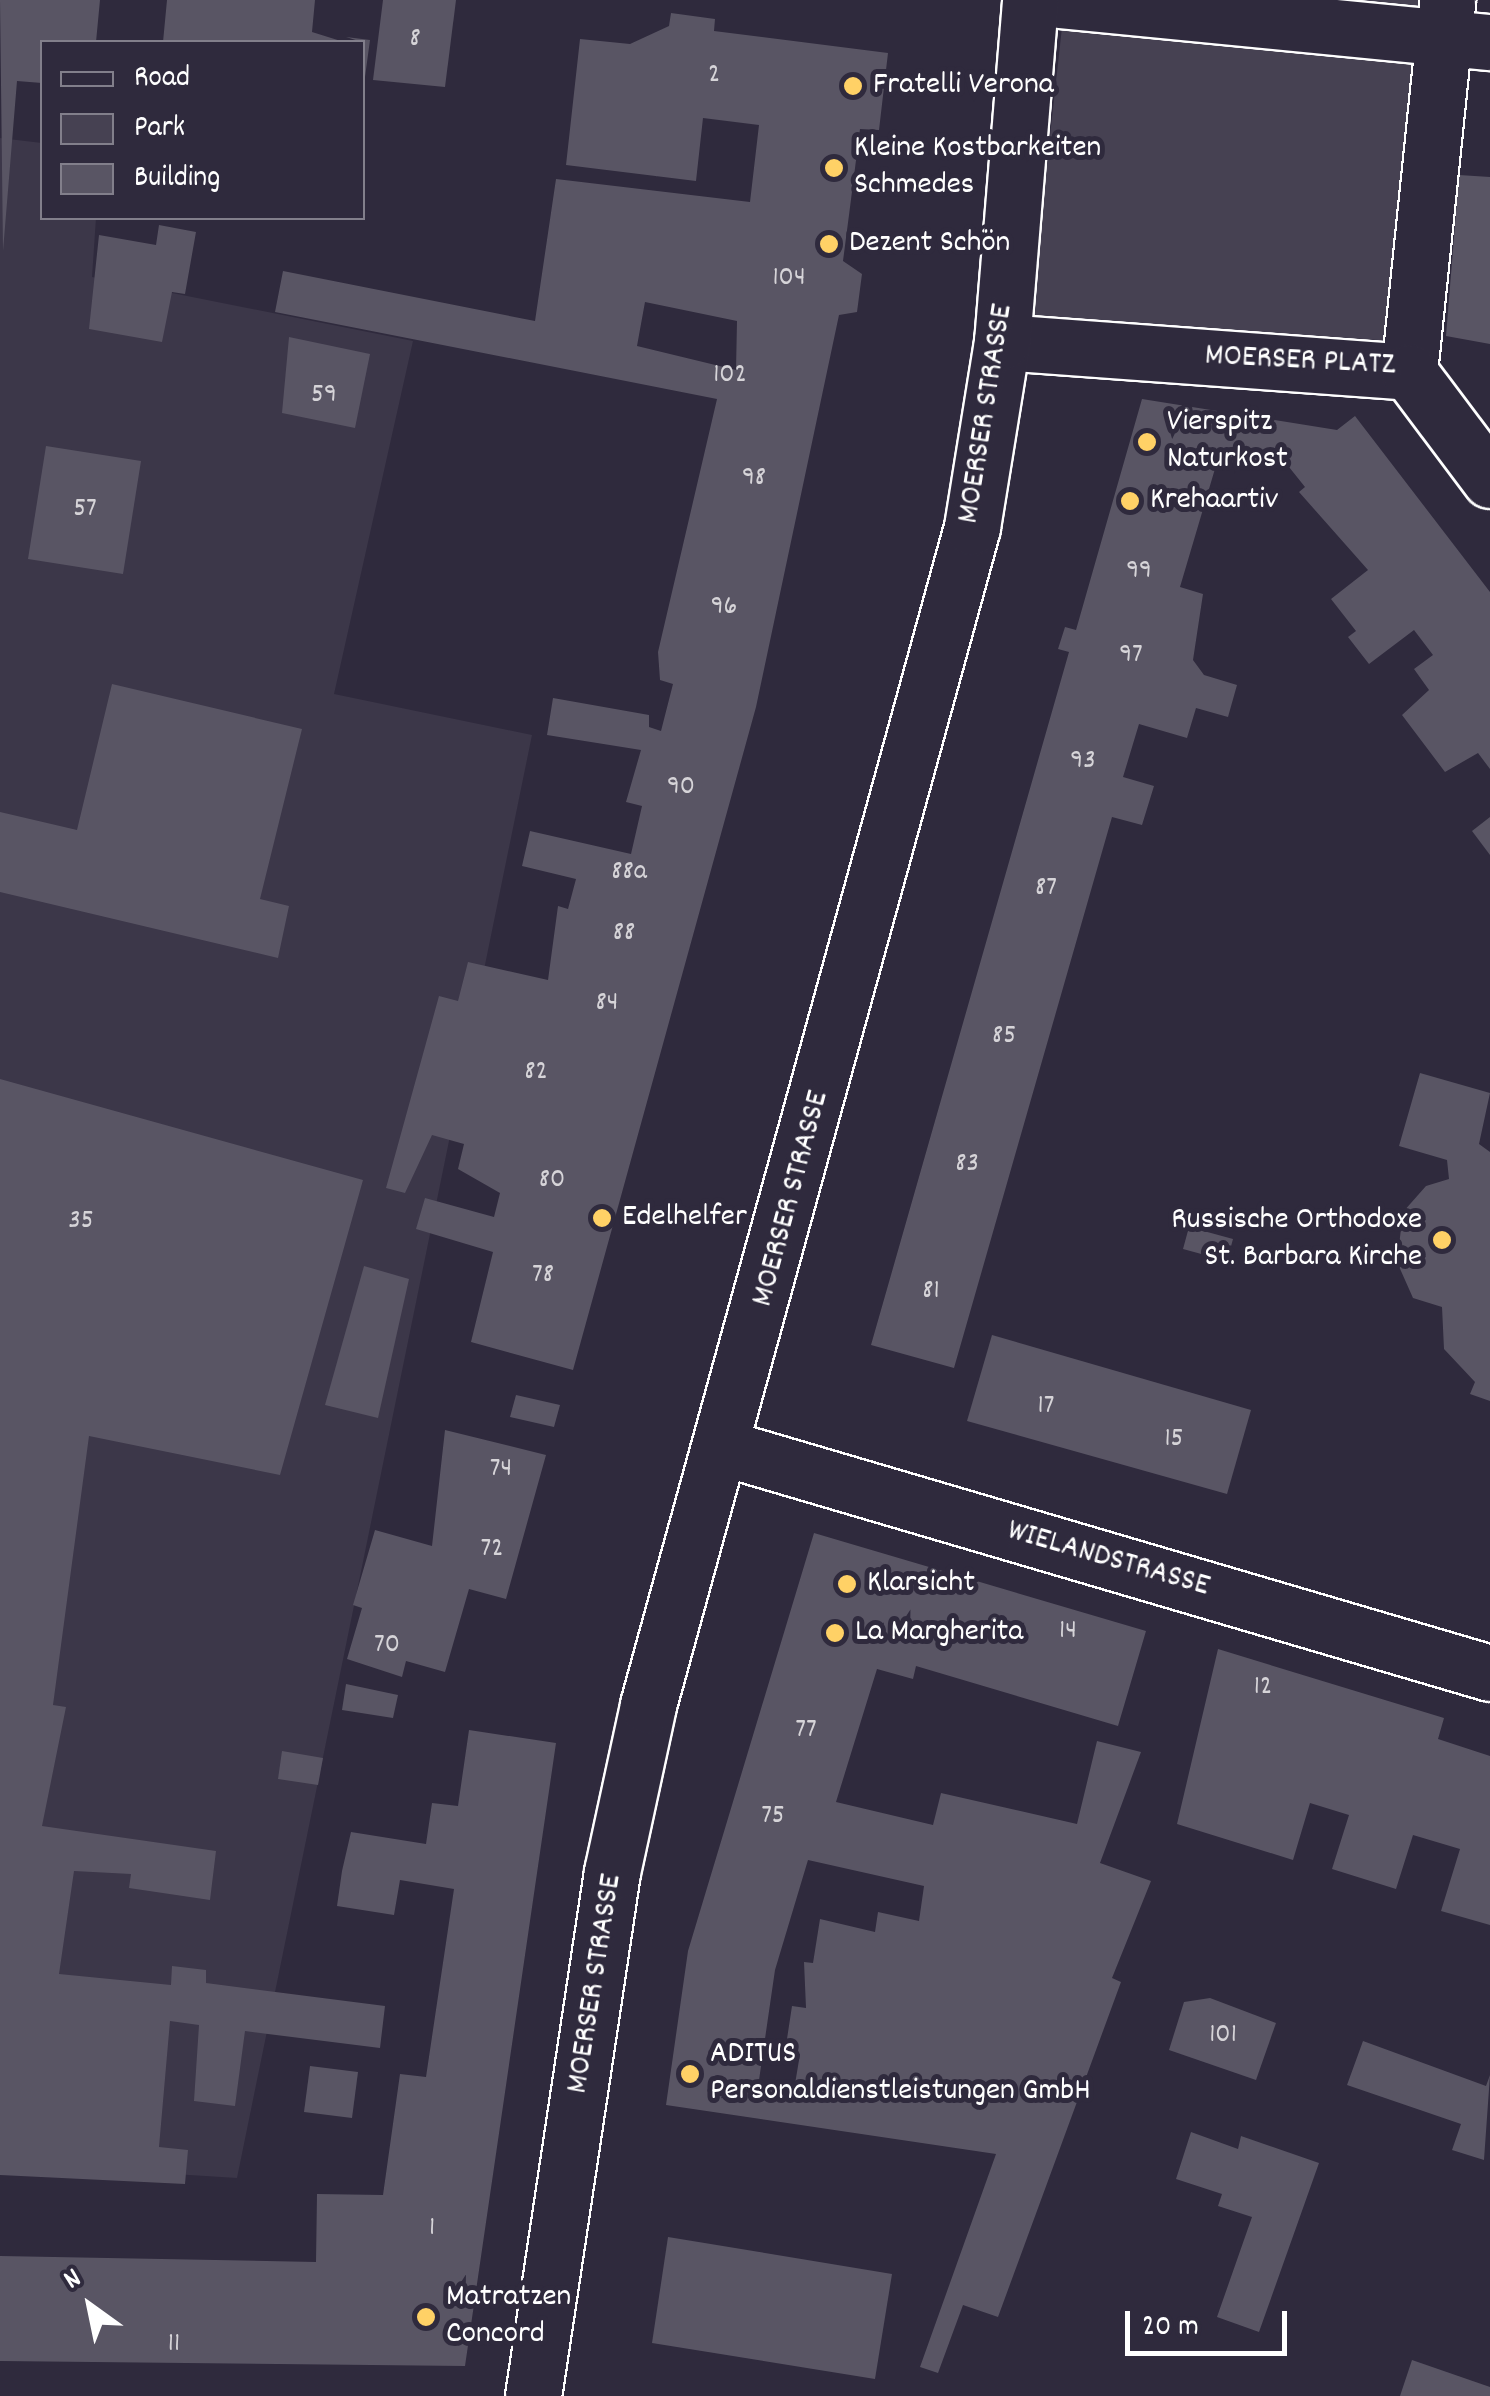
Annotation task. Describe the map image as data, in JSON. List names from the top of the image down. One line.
{"streets":{"main road":["MOERSER PLATZ","MOERSER STRASSE","WIELANDSTRASSE"]},"crossings":[["MOERSER PLATZ","MOERSER STRASSE"],["MOERSER STRASSE","WIELANDSTRASSE"]],"places":["Fratelli Verona","Kleine Kostbarkeiten Schmedes","Dezent Schön","Vierspitz Naturkost","Krehaartiv","Edelhelfer","Russische Orthodoxe St. Barbara Kirche","Klarsicht","La Margherita","ADITUS Personaldienstleistungen GmbH","Matratzen Concord"],"house_numbers":["8","2","104","102","59","98","57","99","96","97","93","90","88a","87","88","84","85","82","83","80","35","78","81","17","15","74","72","14","70","12","77","75","101","1","11"],"legend":["Road","Park","Building"],"scale_bar":"20 m","north":"top left"}
